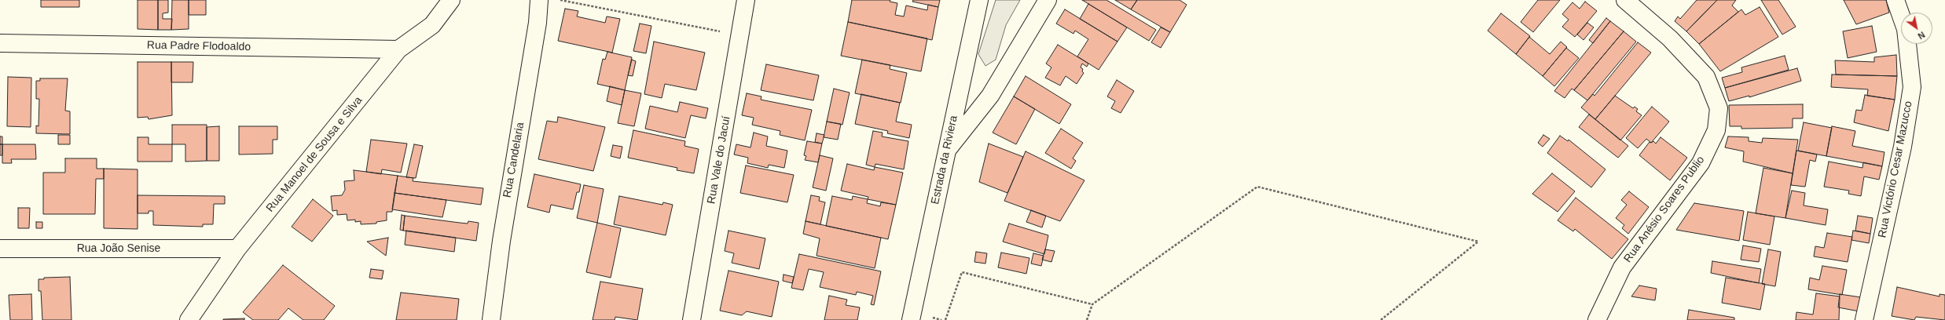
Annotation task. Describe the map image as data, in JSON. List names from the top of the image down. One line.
{"streets":{"street":["Rua Padre Flodoaldo","Rua Manoel de Sousa e Silva","Rua Candelaria","Rua Vale do Jacuí","Estrada da Riviera","Rua Victório Cesar Mazucco","Rua Anésio Soares Publio","Rua João Senise"]},"crossings":[["Rua Padre Flodoaldo","Rua Manoel de Sousa e Silva"],["Rua Manoel de Sousa e Silva","Rua João Senise"]],"north":"bottom right"}
